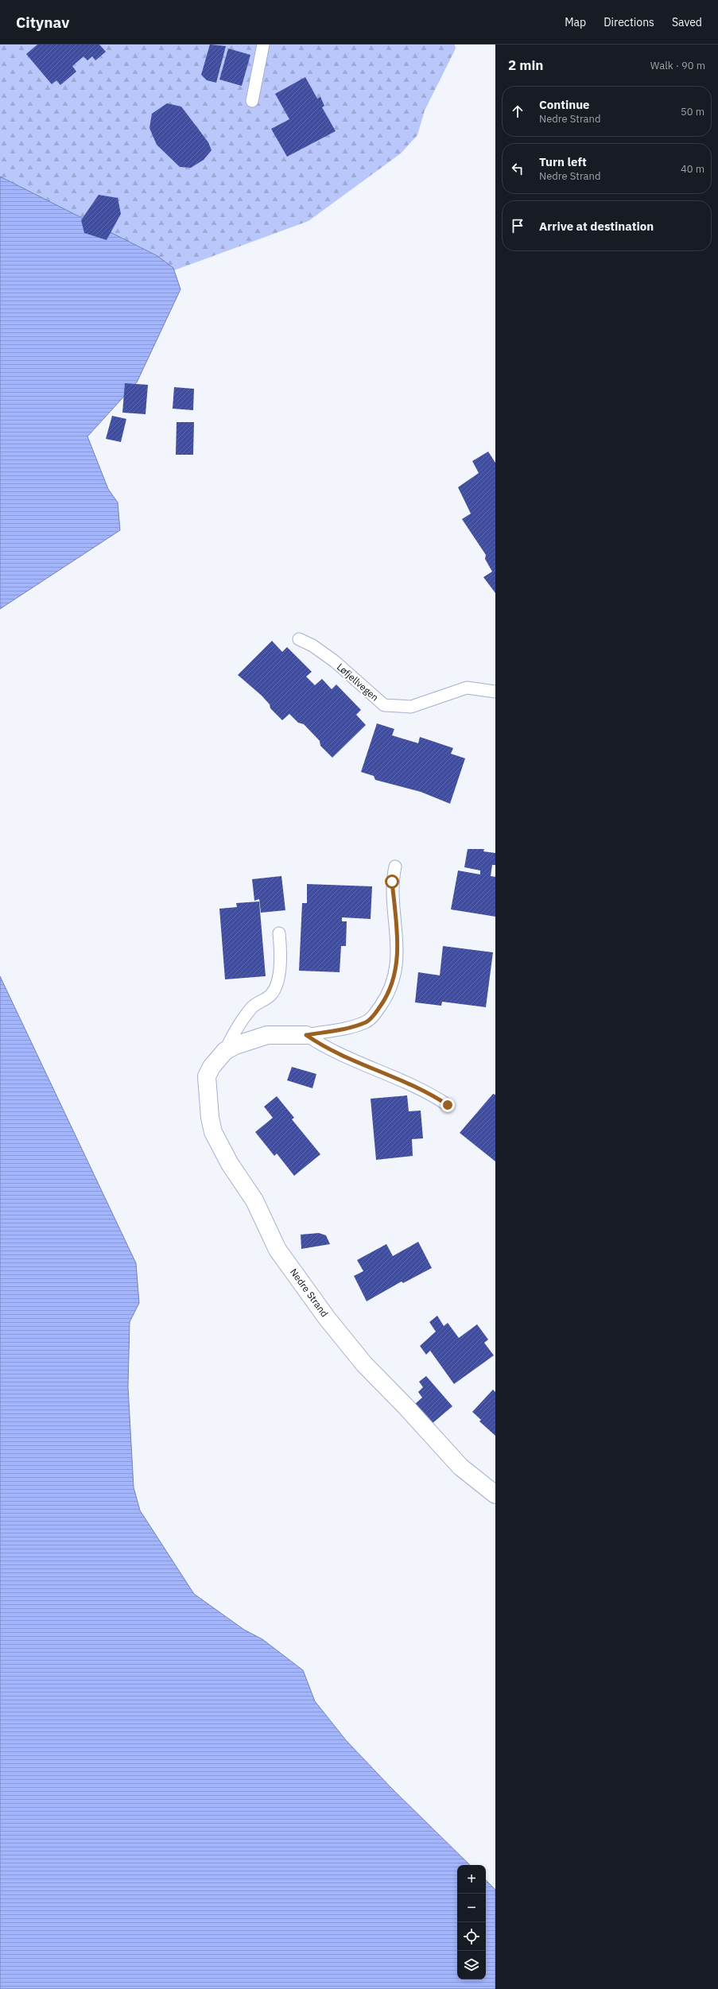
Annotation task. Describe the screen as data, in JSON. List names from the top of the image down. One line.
{"streets":{"street":["Nedre Strand"],"lane":["Løfjellvegen"]},"page":{"header":"Citynav","nav":["Map","Directions","Saved"],"heading":["2 min","Walk · 90 m"],"list":[["Continue","Nedre Strand","50 m"],["Turn left","Nedre Strand","40 m"],"Arrive at destination"],"map_buttons":["+","−"]}}
